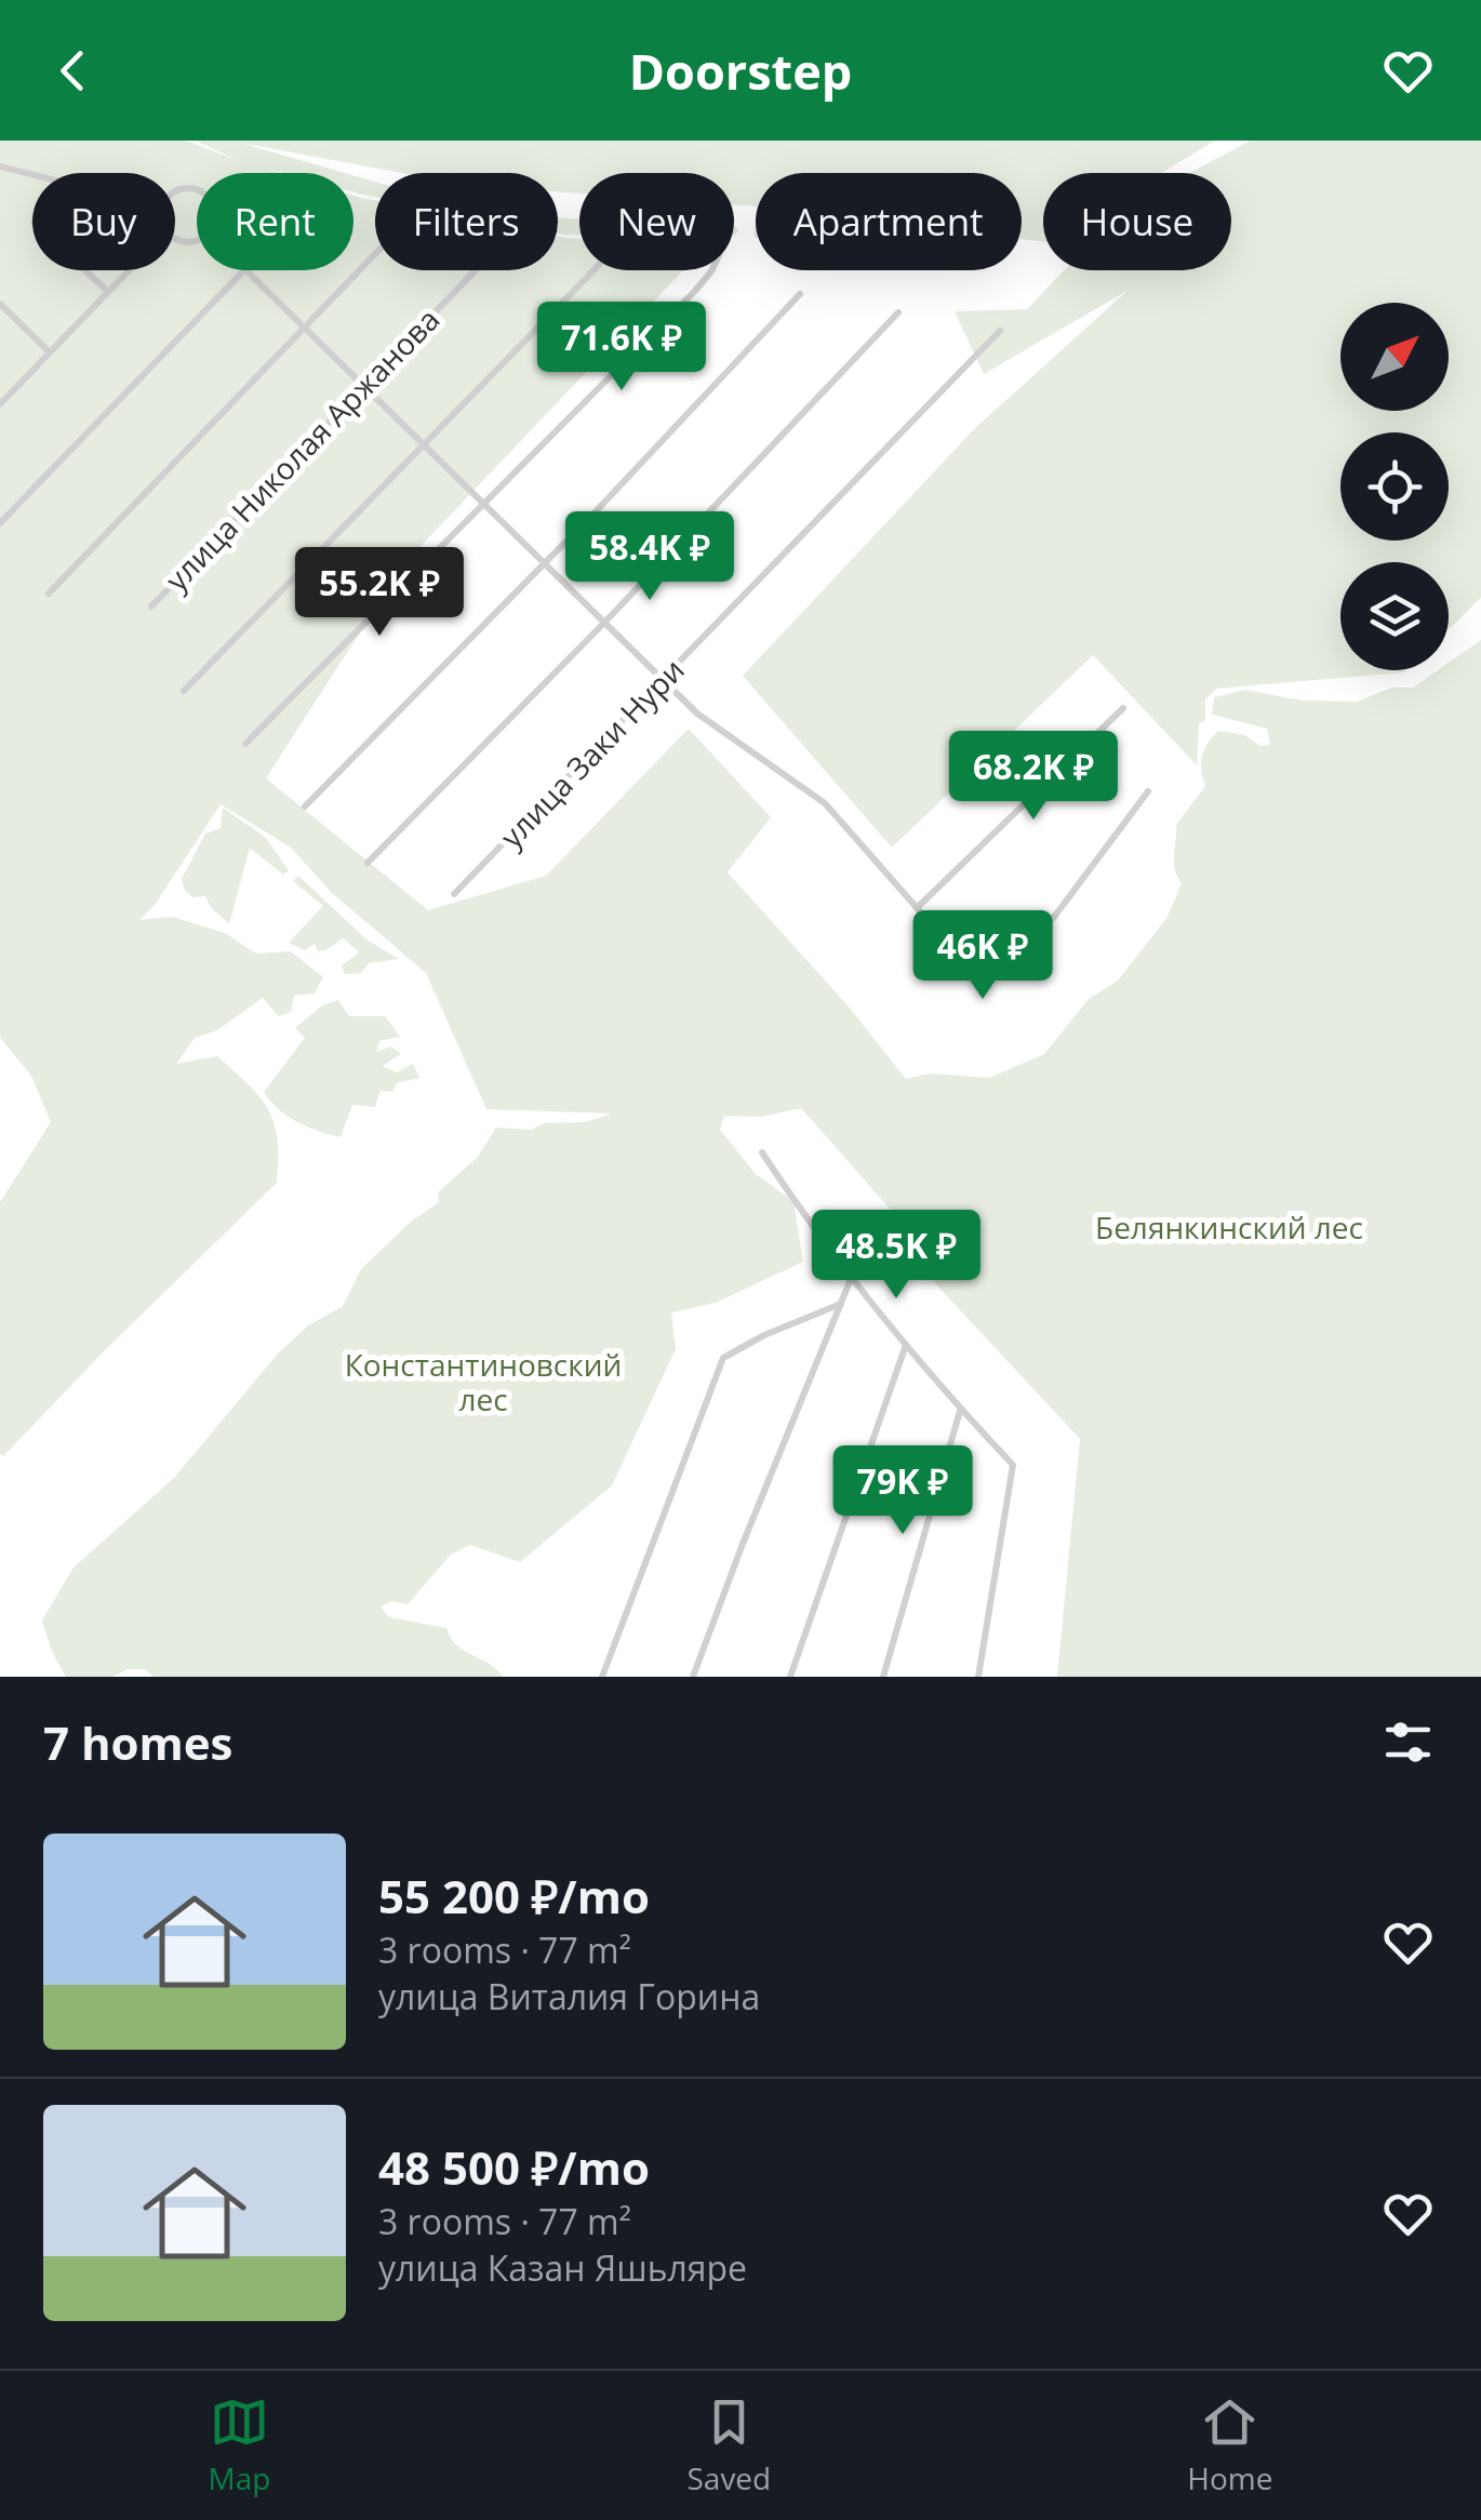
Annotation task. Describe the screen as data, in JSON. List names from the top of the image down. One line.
{"streets":{"street":["улица Николая Аржанова","улица Заки Нури"]},"parks":["Белянкинский лес","Константиновский лес"],"north":"top right","page":{"header":"Doorstep","chip":["Buy","Rent","Filters","New","Apartment","House"],"price":["71.6K ₽","58.4K ₽","55.2K ₽","68.2K ₽","46K ₽","48.5K ₽","79K ₽"],"heading":"7 homes","list":[{"name":"55 200 ₽/mo","note":"3 rooms · 77 m² · улица Виталия Горина"},{"name":"48 500 ₽/mo","note":"3 rooms · 77 m² · улица Казан Яшьляре"}],"tabs":["Map","Saved","Home"]}}
